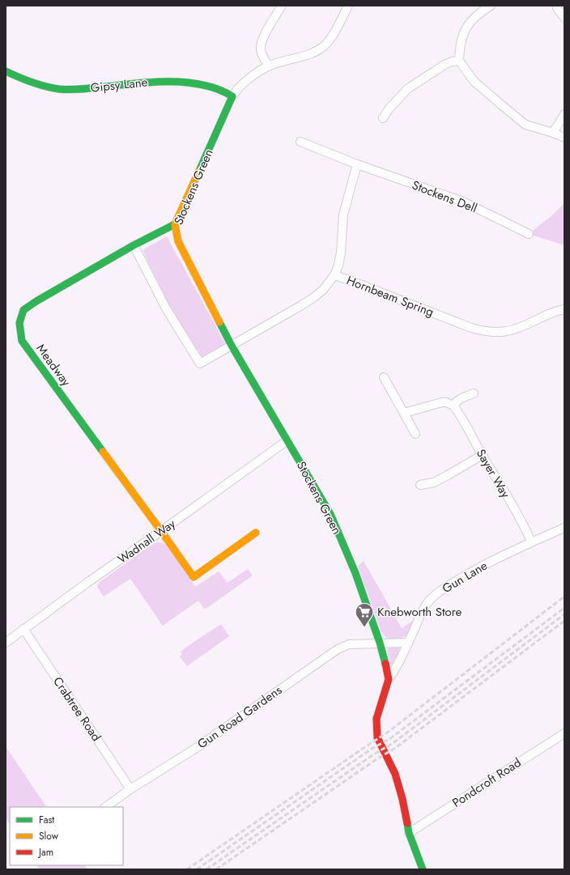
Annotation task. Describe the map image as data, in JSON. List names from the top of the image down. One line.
{"streets":{"street":["Gipsy Lane","Stockens Green","Stockens Dell","Hornbeam Spring","Meadway","Sayer Way","Wadnall Way","Gun Lane","Crabtree Road","Gun Road Gardens","Pondcroft Road"]},"crossings":[["Gipsy Lane","Stockens Green"],["Stockens Green","Hornbeam Spring"],["Stockens Green","Meadway"],["Stockens Green","Wadnall Way"],["Stockens Green","Gun Lane"],["Stockens Green","Gun Road Gardens"],["Meadway","Wadnall Way"],["Sayer Way","Gun Lane"],["Wadnall Way","Crabtree Road"],["Gun Lane","Gun Road Gardens"],["Crabtree Road","Gun Road Gardens"]],"places":{"supermarket":["Knebworth Store"]},"legend":["Fast","Slow","Jam"]}
